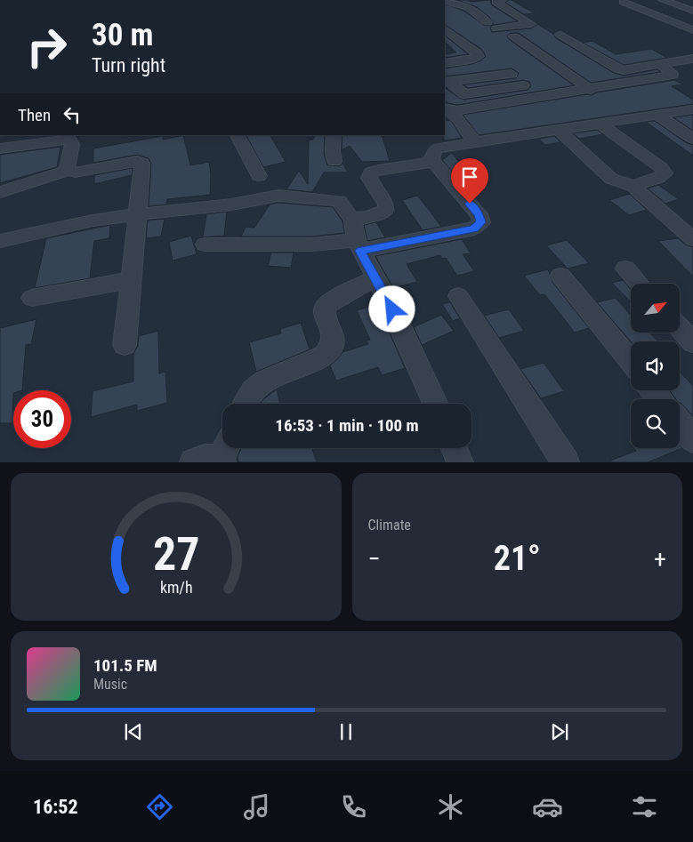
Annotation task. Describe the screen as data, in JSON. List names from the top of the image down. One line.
{"north":"top right","page":{"turn":["30 m","Turn right"],"then":"Then","limit":"30","trip":"16:53 · 1 min · 100 m","tile":"Climate","heat":["−","21°","+"],"song":["101.5 FM","Music"],"tabs":"16:52","gauge":["27","km/h"]}}
